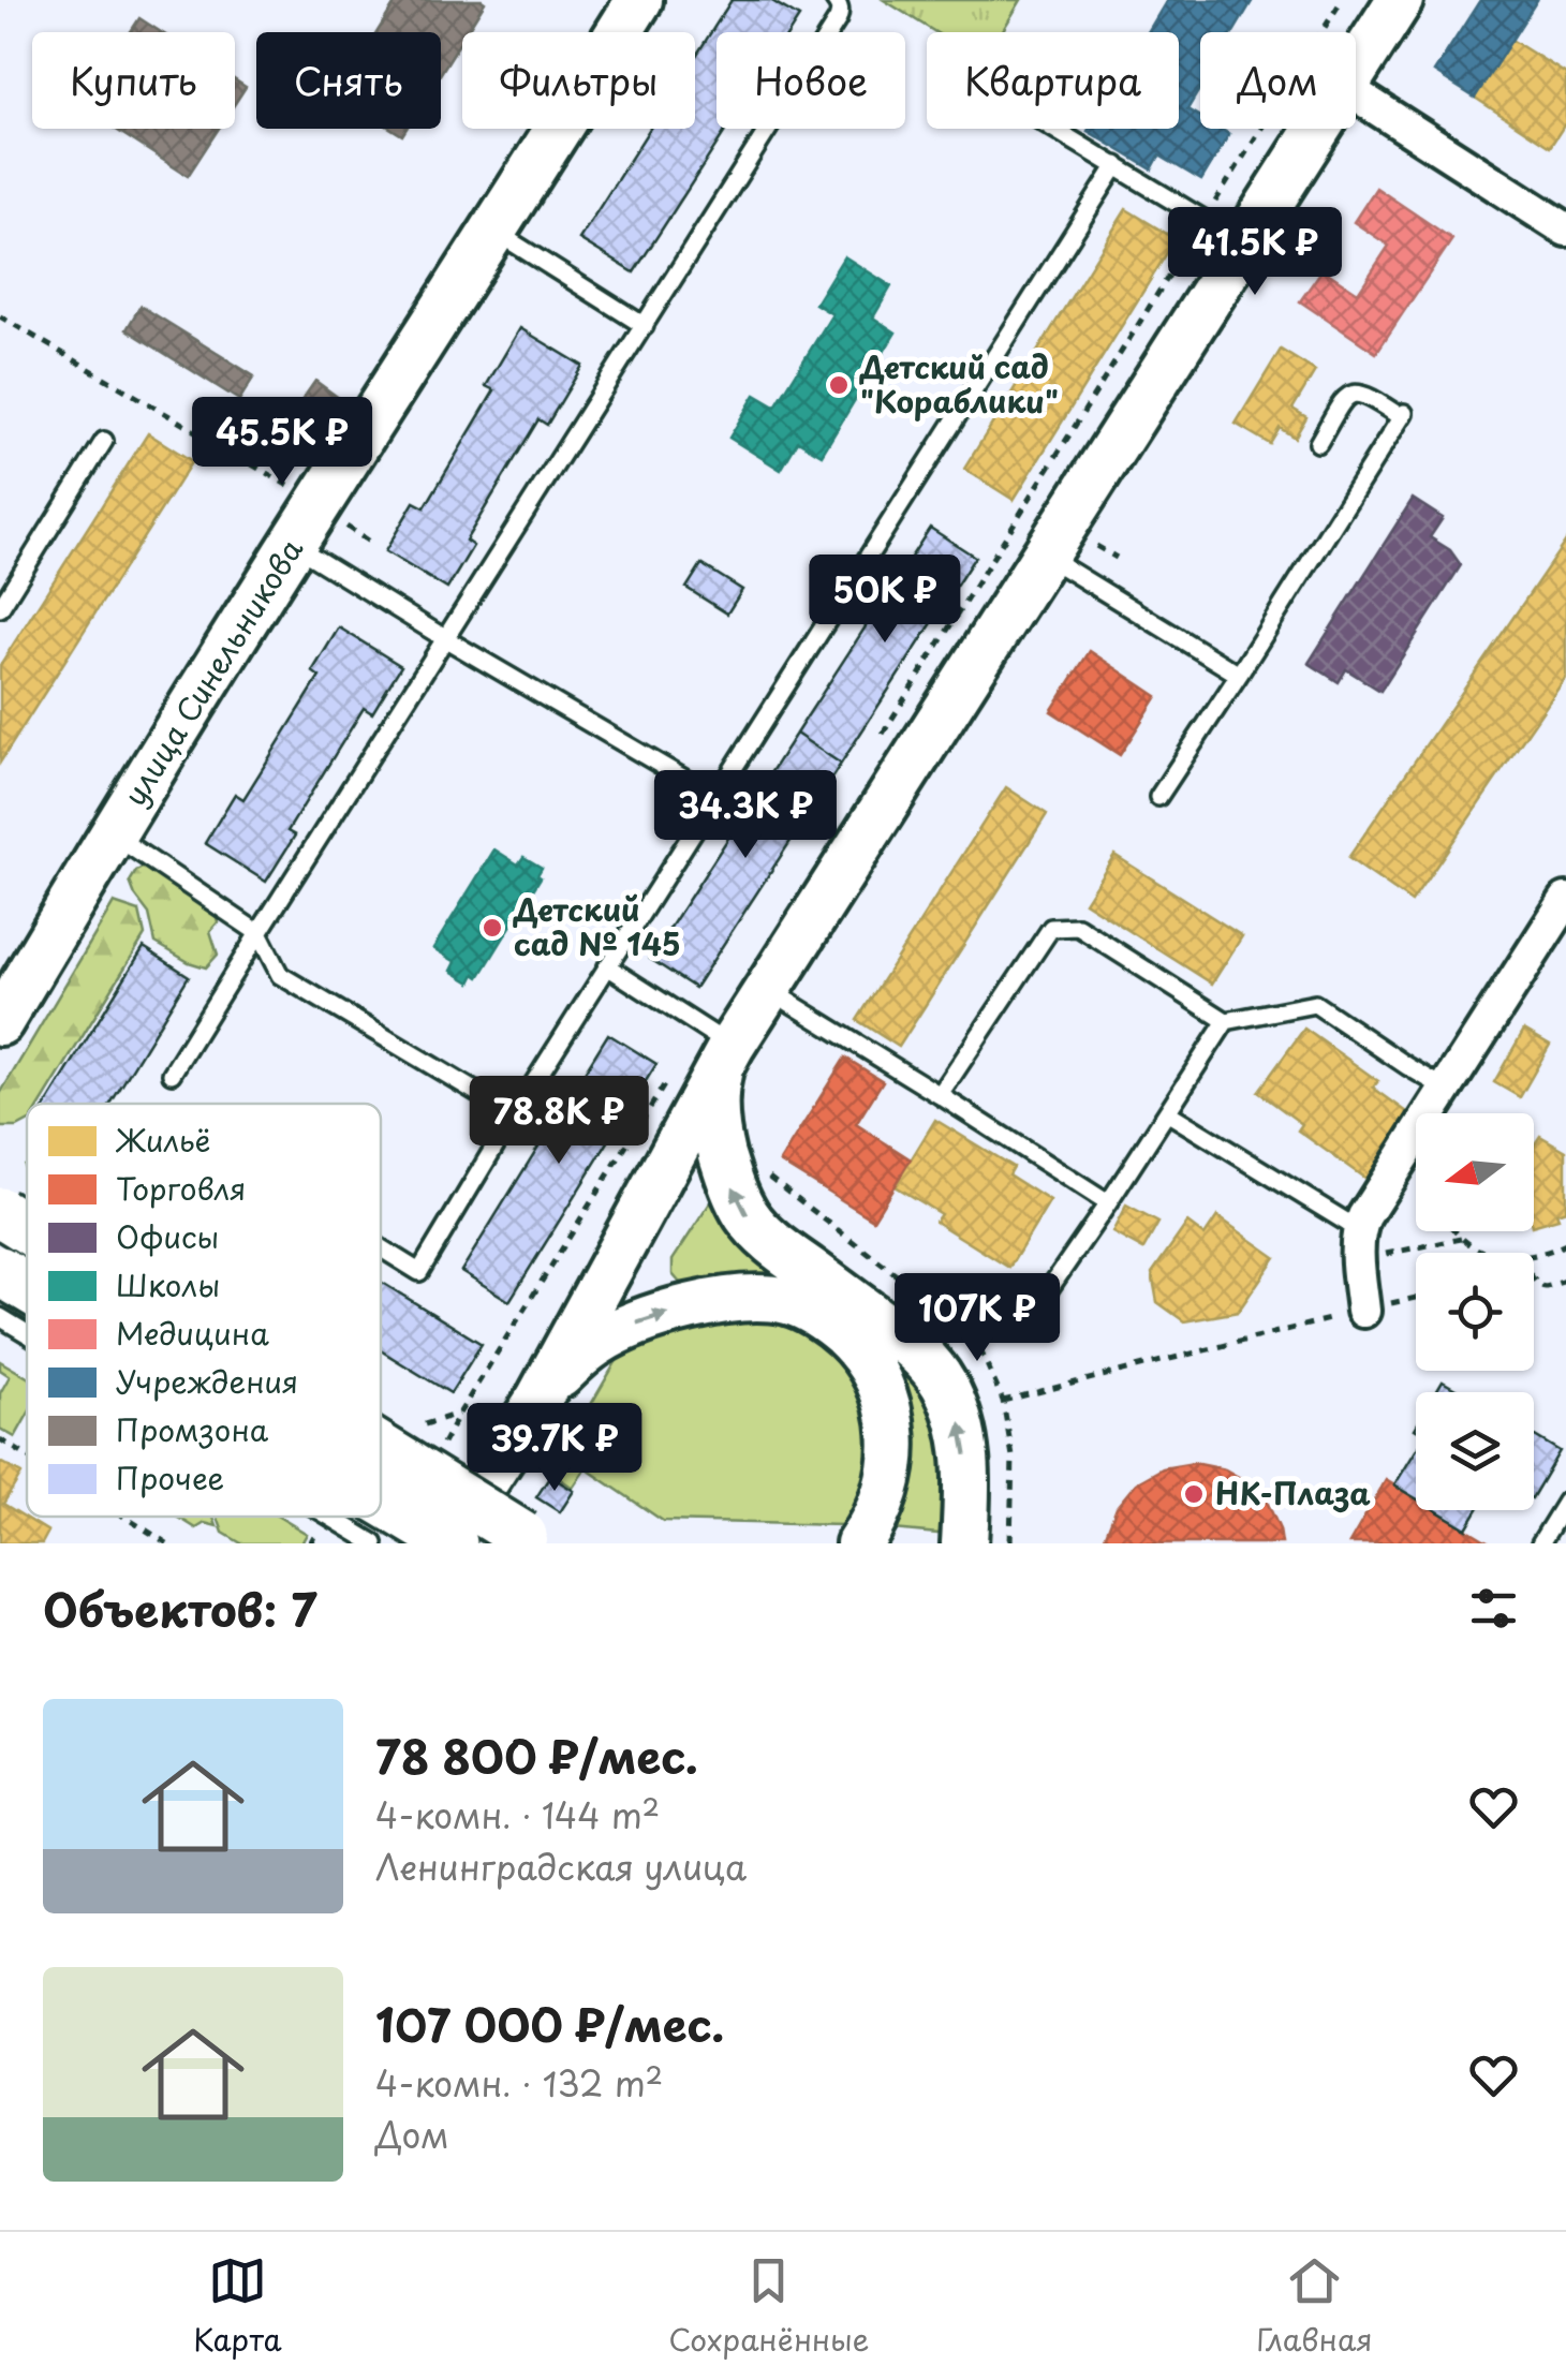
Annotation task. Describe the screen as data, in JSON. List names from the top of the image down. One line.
{"streets":{"main road":["улица Синельникова"]},"places":["Детский сад \"Кораблики\"","Детский сад № 145","НК-Плаза"],"legend":["Жильё","Торговля","Офисы","Школы","Медицина","Учреждения","Промзона","Прочее"],"north":"left","page":{"chip":["Купить","Снять","Фильтры","Новое","Квартира","Дом"],"price":["41.5K ₽","45.5K ₽","50K ₽","34.3K ₽","78.8K ₽","107K ₽","39.7K ₽"],"heading":"Объектов: 7","list":[{"name":"78 800 ₽/мес.","note":"4-комн. · 144 m² · Ленинградская улица"},{"name":"107 000 ₽/мес.","note":"4-комн. · 132 m² · Дом"}],"tabs":["Карта","Сохранённые","Главная"]}}
